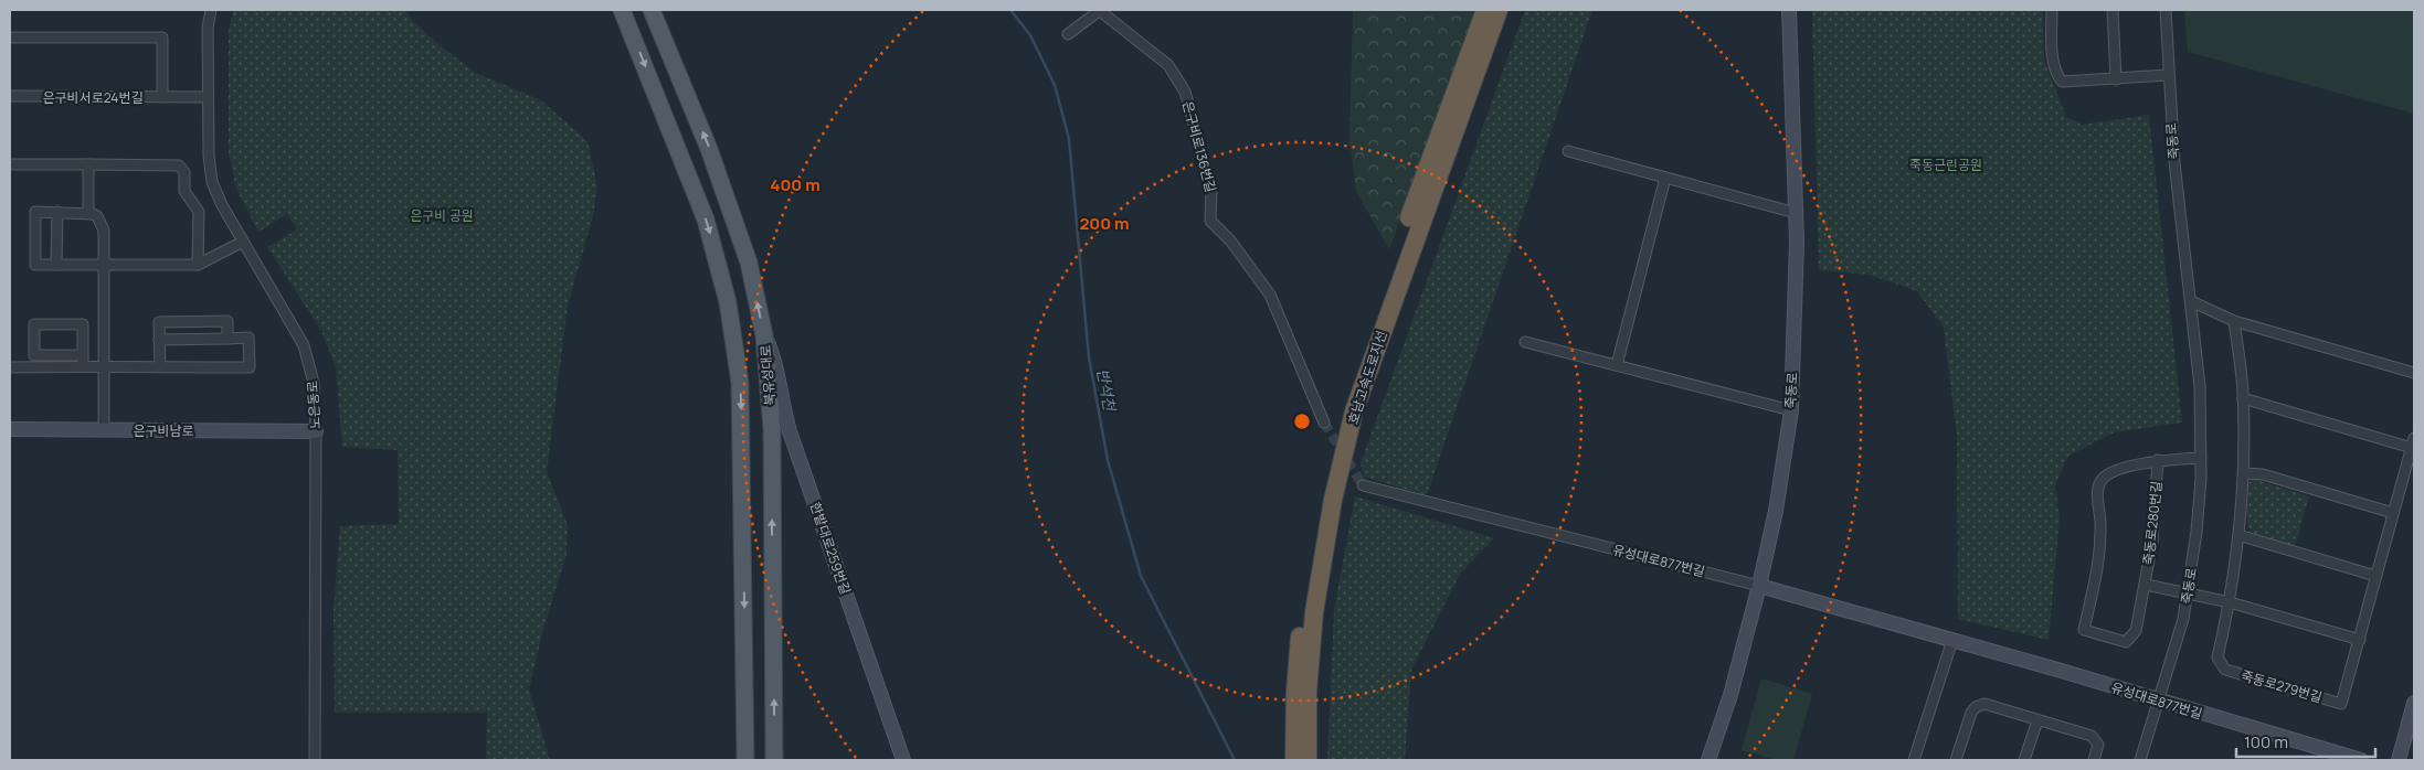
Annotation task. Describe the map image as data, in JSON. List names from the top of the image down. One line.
{"streets":{"highway":["호남고속도로지선"],"main road":["북유성대로"],"street":["은구비서로24번길","죽동로","은구비로136번길","노은동로","은구비남로","죽동로280번길","한밭대로259번길","유성대로877번길","죽동로279번길"]},"crossings":[["죽동로","죽동로280번길"],["죽동로","유성대로877번길"],["북유성대로","한밭대로259번길"],["노은동로","은구비남로"]],"water":["반석천"],"parks":["죽동근린공원","은구비 공원"],"scale_bar":"100 m","rings":["400 m","200 m"]}
